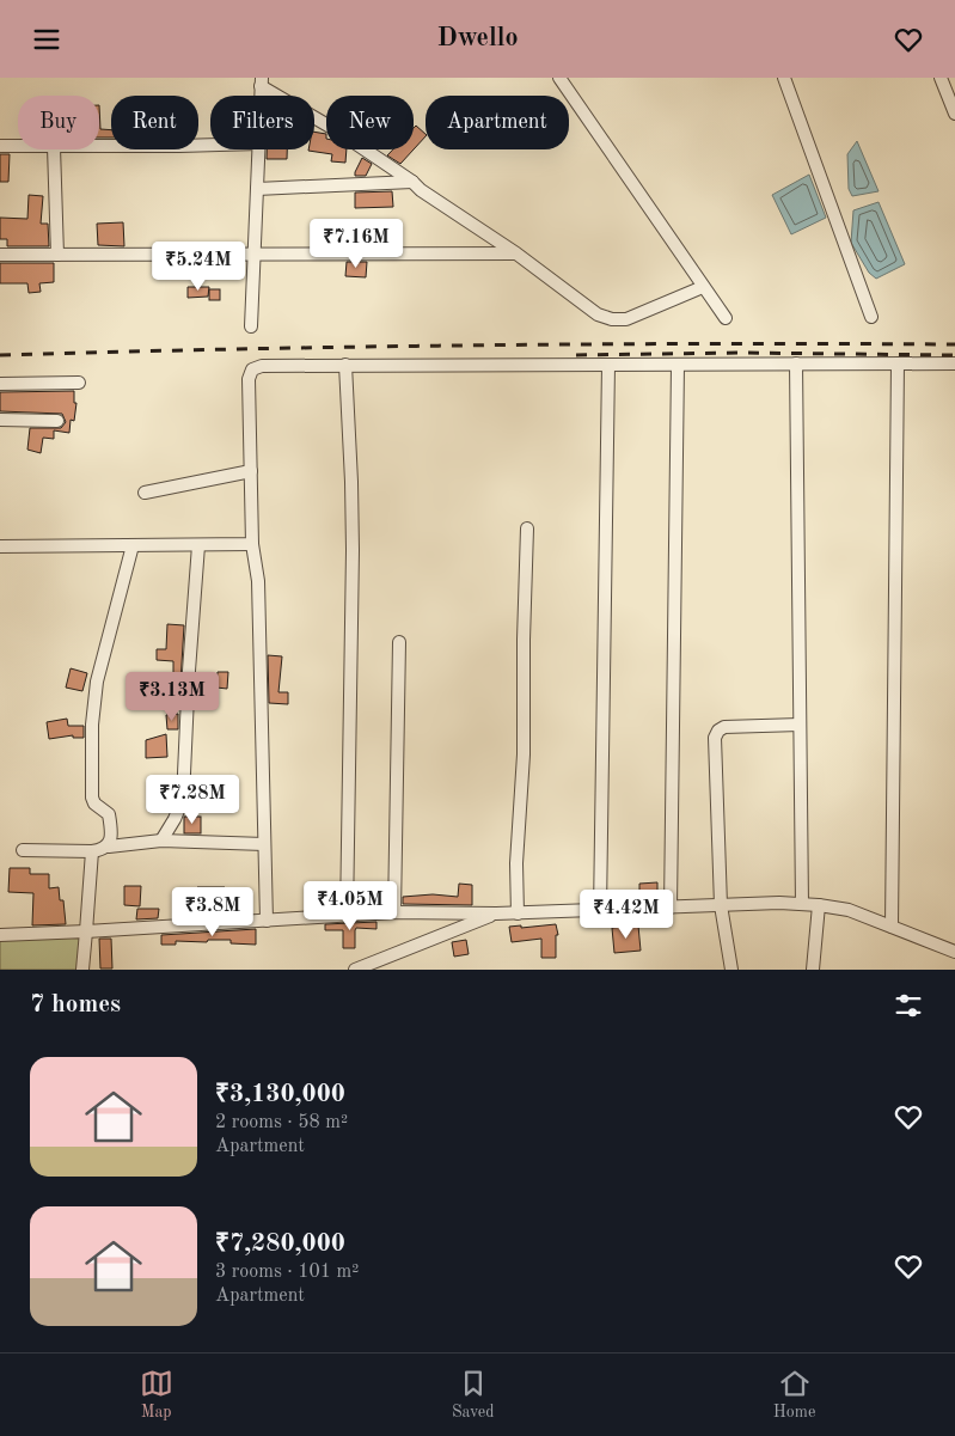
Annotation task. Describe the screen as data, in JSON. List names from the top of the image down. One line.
{"page":{"header":"Dwello","chip":["Buy","Rent","Filters","New","Apartment"],"price":["₹7.16M","₹5.24M","₹3.13M","₹7.28M","₹4.05M","₹3.8M","₹4.42M"],"heading":"7 homes","list":[{"name":"₹3,130,000","note":"2 rooms · 58 m² · Apartment"},{"name":"₹7,280,000","note":"3 rooms · 101 m² · Apartment"}],"tabs":["Map","Saved","Home"]}}
